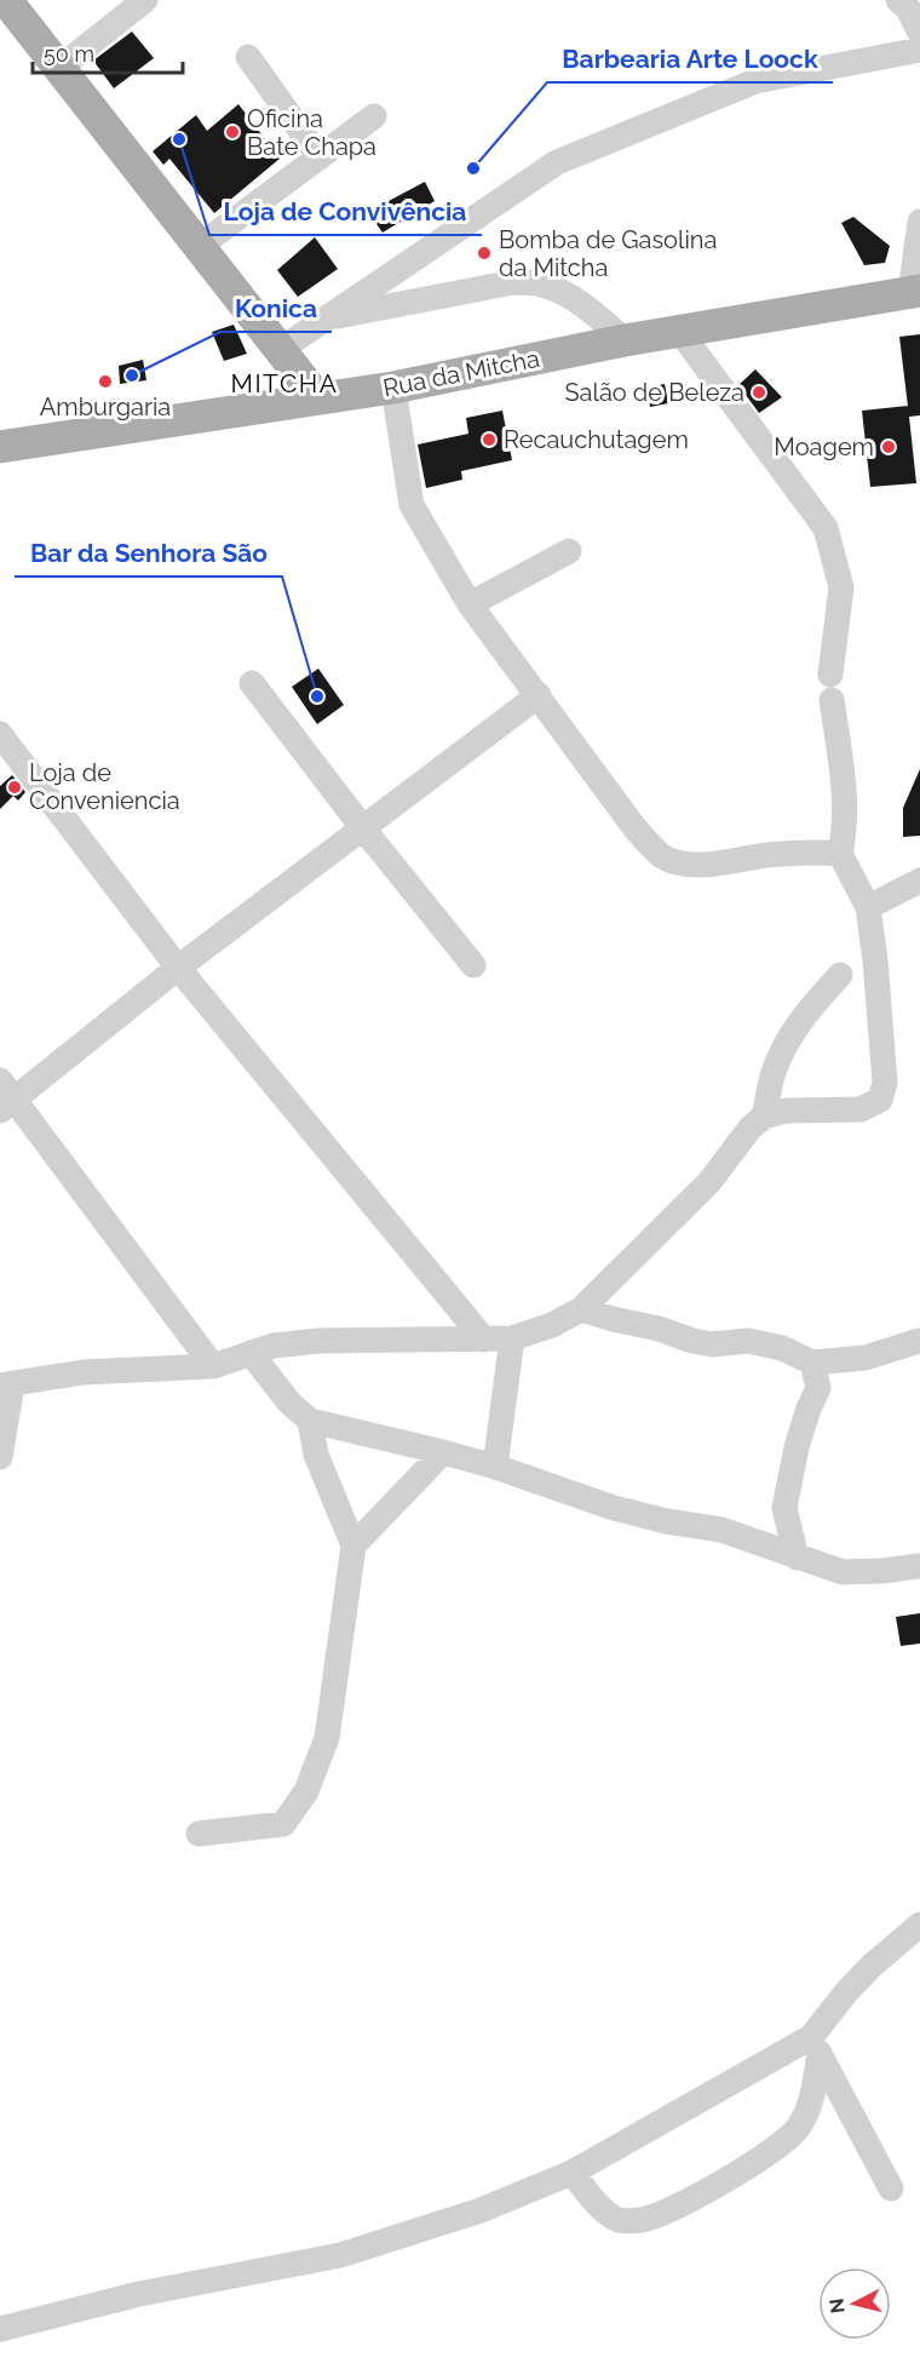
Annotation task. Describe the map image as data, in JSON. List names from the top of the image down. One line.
{"streets":{"main road":["Rua da Mitcha"]},"districts":["MITCHA"],"places":["Oficina Bate Chapa","Loja de Convivência","Barbearia Arte Loock","Bomba de Gasolina da Mitcha","Konica","Amburgaria","Salão de Beleza","Recauchutagem","Moagem","Bar da Senhora São","Loja de Conveniencia"],"scale_bar":"50 m","north":"left"}
